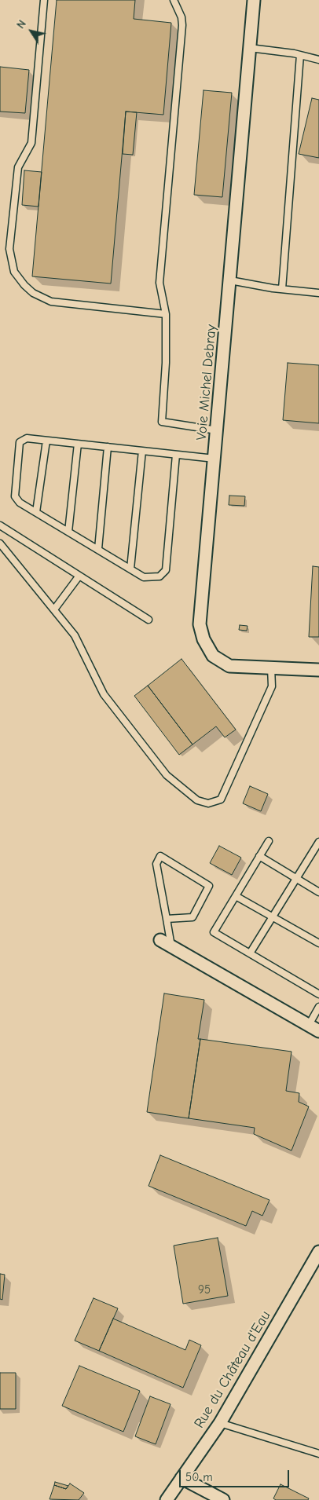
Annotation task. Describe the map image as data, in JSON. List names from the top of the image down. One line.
{"streets":{"street":["Voie Michel Debray","Rue du Château d'Eau"]},"house_numbers":["95"],"scale_bar":"50 m","north":"top left"}
